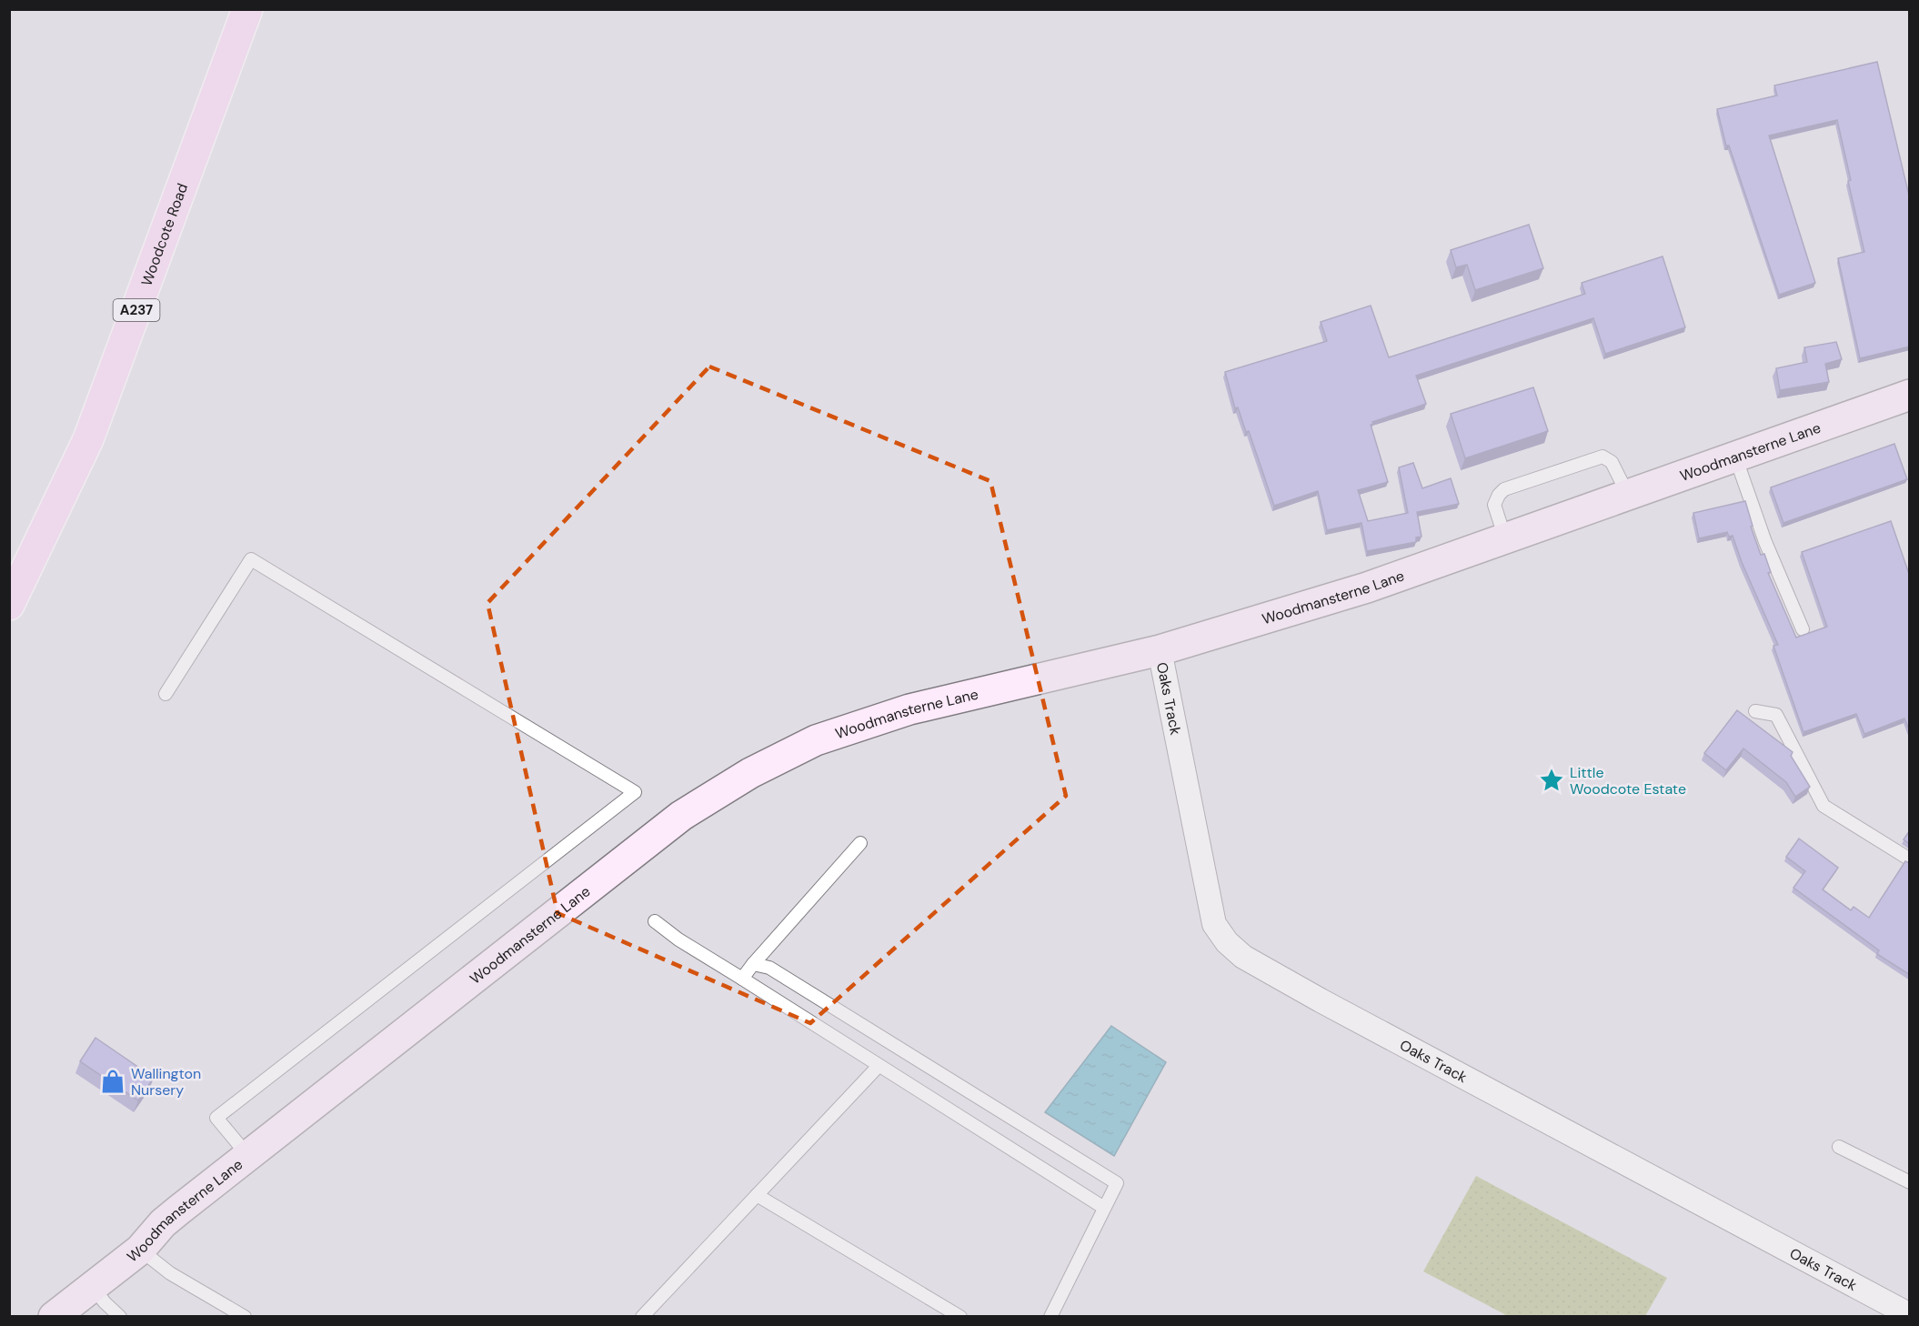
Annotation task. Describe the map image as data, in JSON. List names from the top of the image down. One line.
{"streets":{"main road":["Woodcote Road","A237"],"street":["Woodmansterne Lane","Oaks Track"]},"crossings":[["Woodmansterne Lane","Oaks Track"]],"places":{"place":["Little Woodcote Estate"],"shop":["Wallington Nursery"]}}
